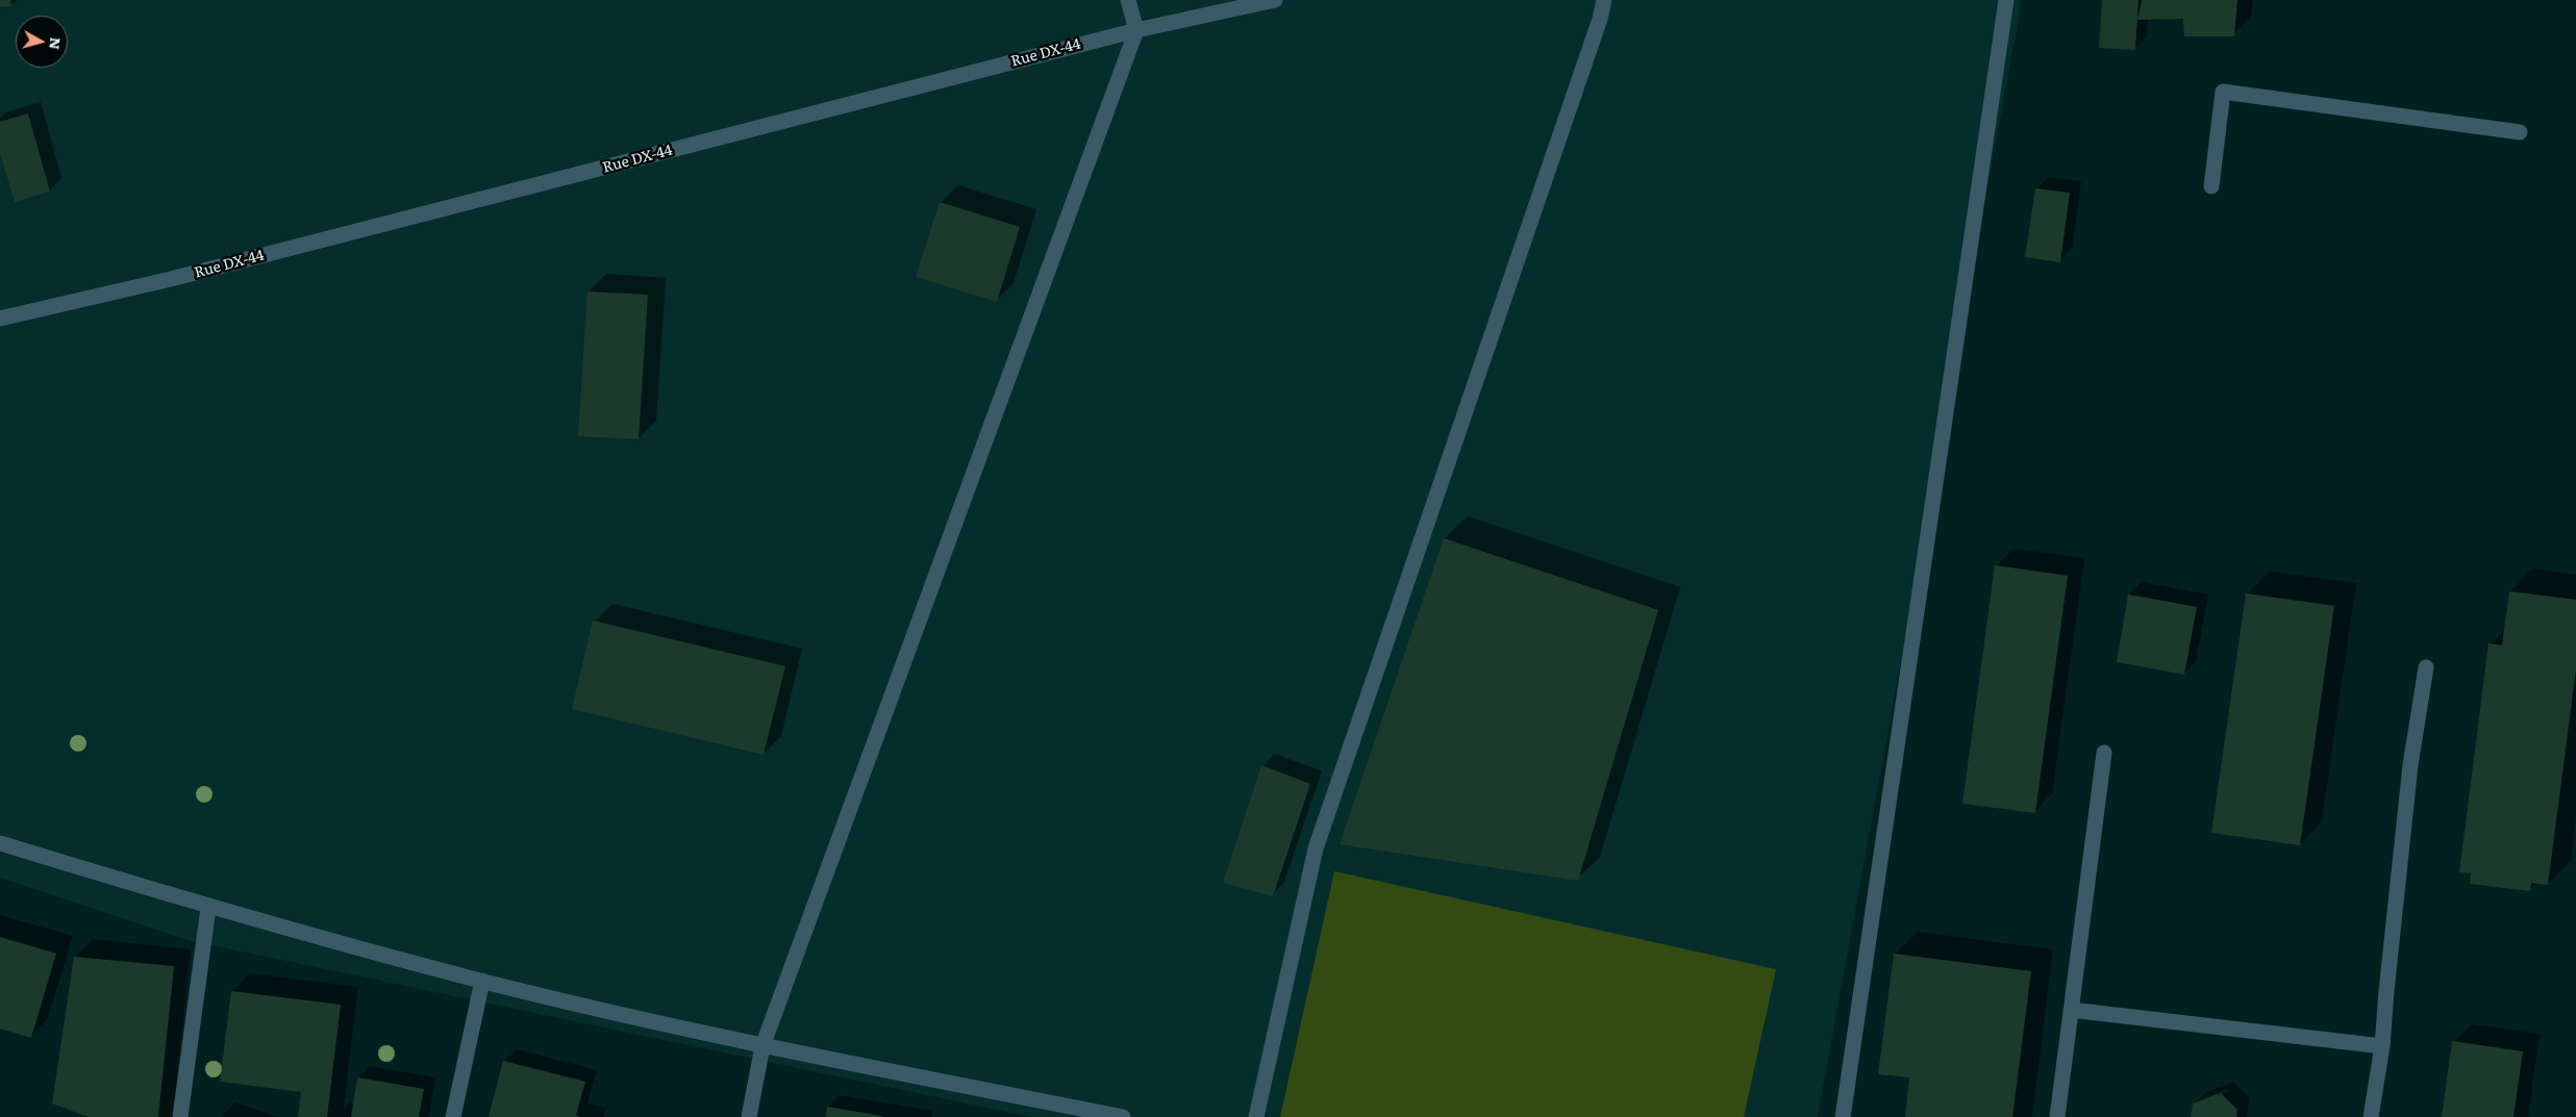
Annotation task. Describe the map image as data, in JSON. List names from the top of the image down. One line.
{"streets":{"street":["Rue DX-44"]},"north":"right"}
